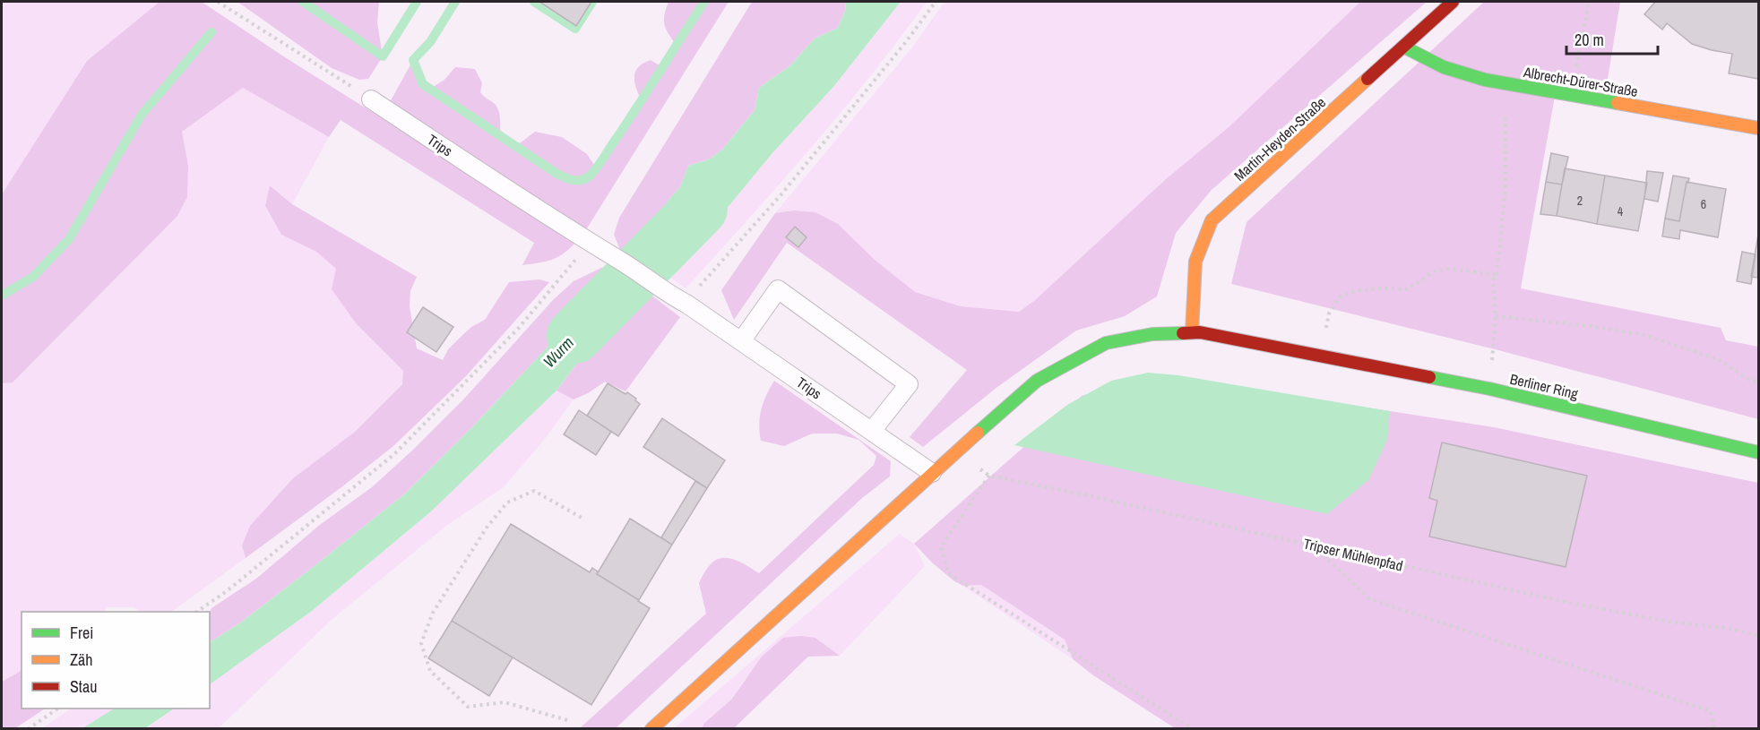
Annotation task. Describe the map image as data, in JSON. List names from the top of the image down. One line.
{"streets":{"main road":["Albrecht-Dürer-Straße","Martin-Heyden-Straße","Berliner Ring"],"lane":["Trips"],"path":["Tripser Mühlenpfad"]},"crossings":[["Albrecht-Dürer-Straße","Martin-Heyden-Straße"],["Martin-Heyden-Straße","Berliner Ring"],["Trips","Berliner Ring"],["Berliner Ring","Tripser Mühlenpfad"]],"water":["Wurm"],"house_numbers":["2","6","4"],"legend":["Frei","Zäh","Stau"],"scale_bar":"20 m"}
